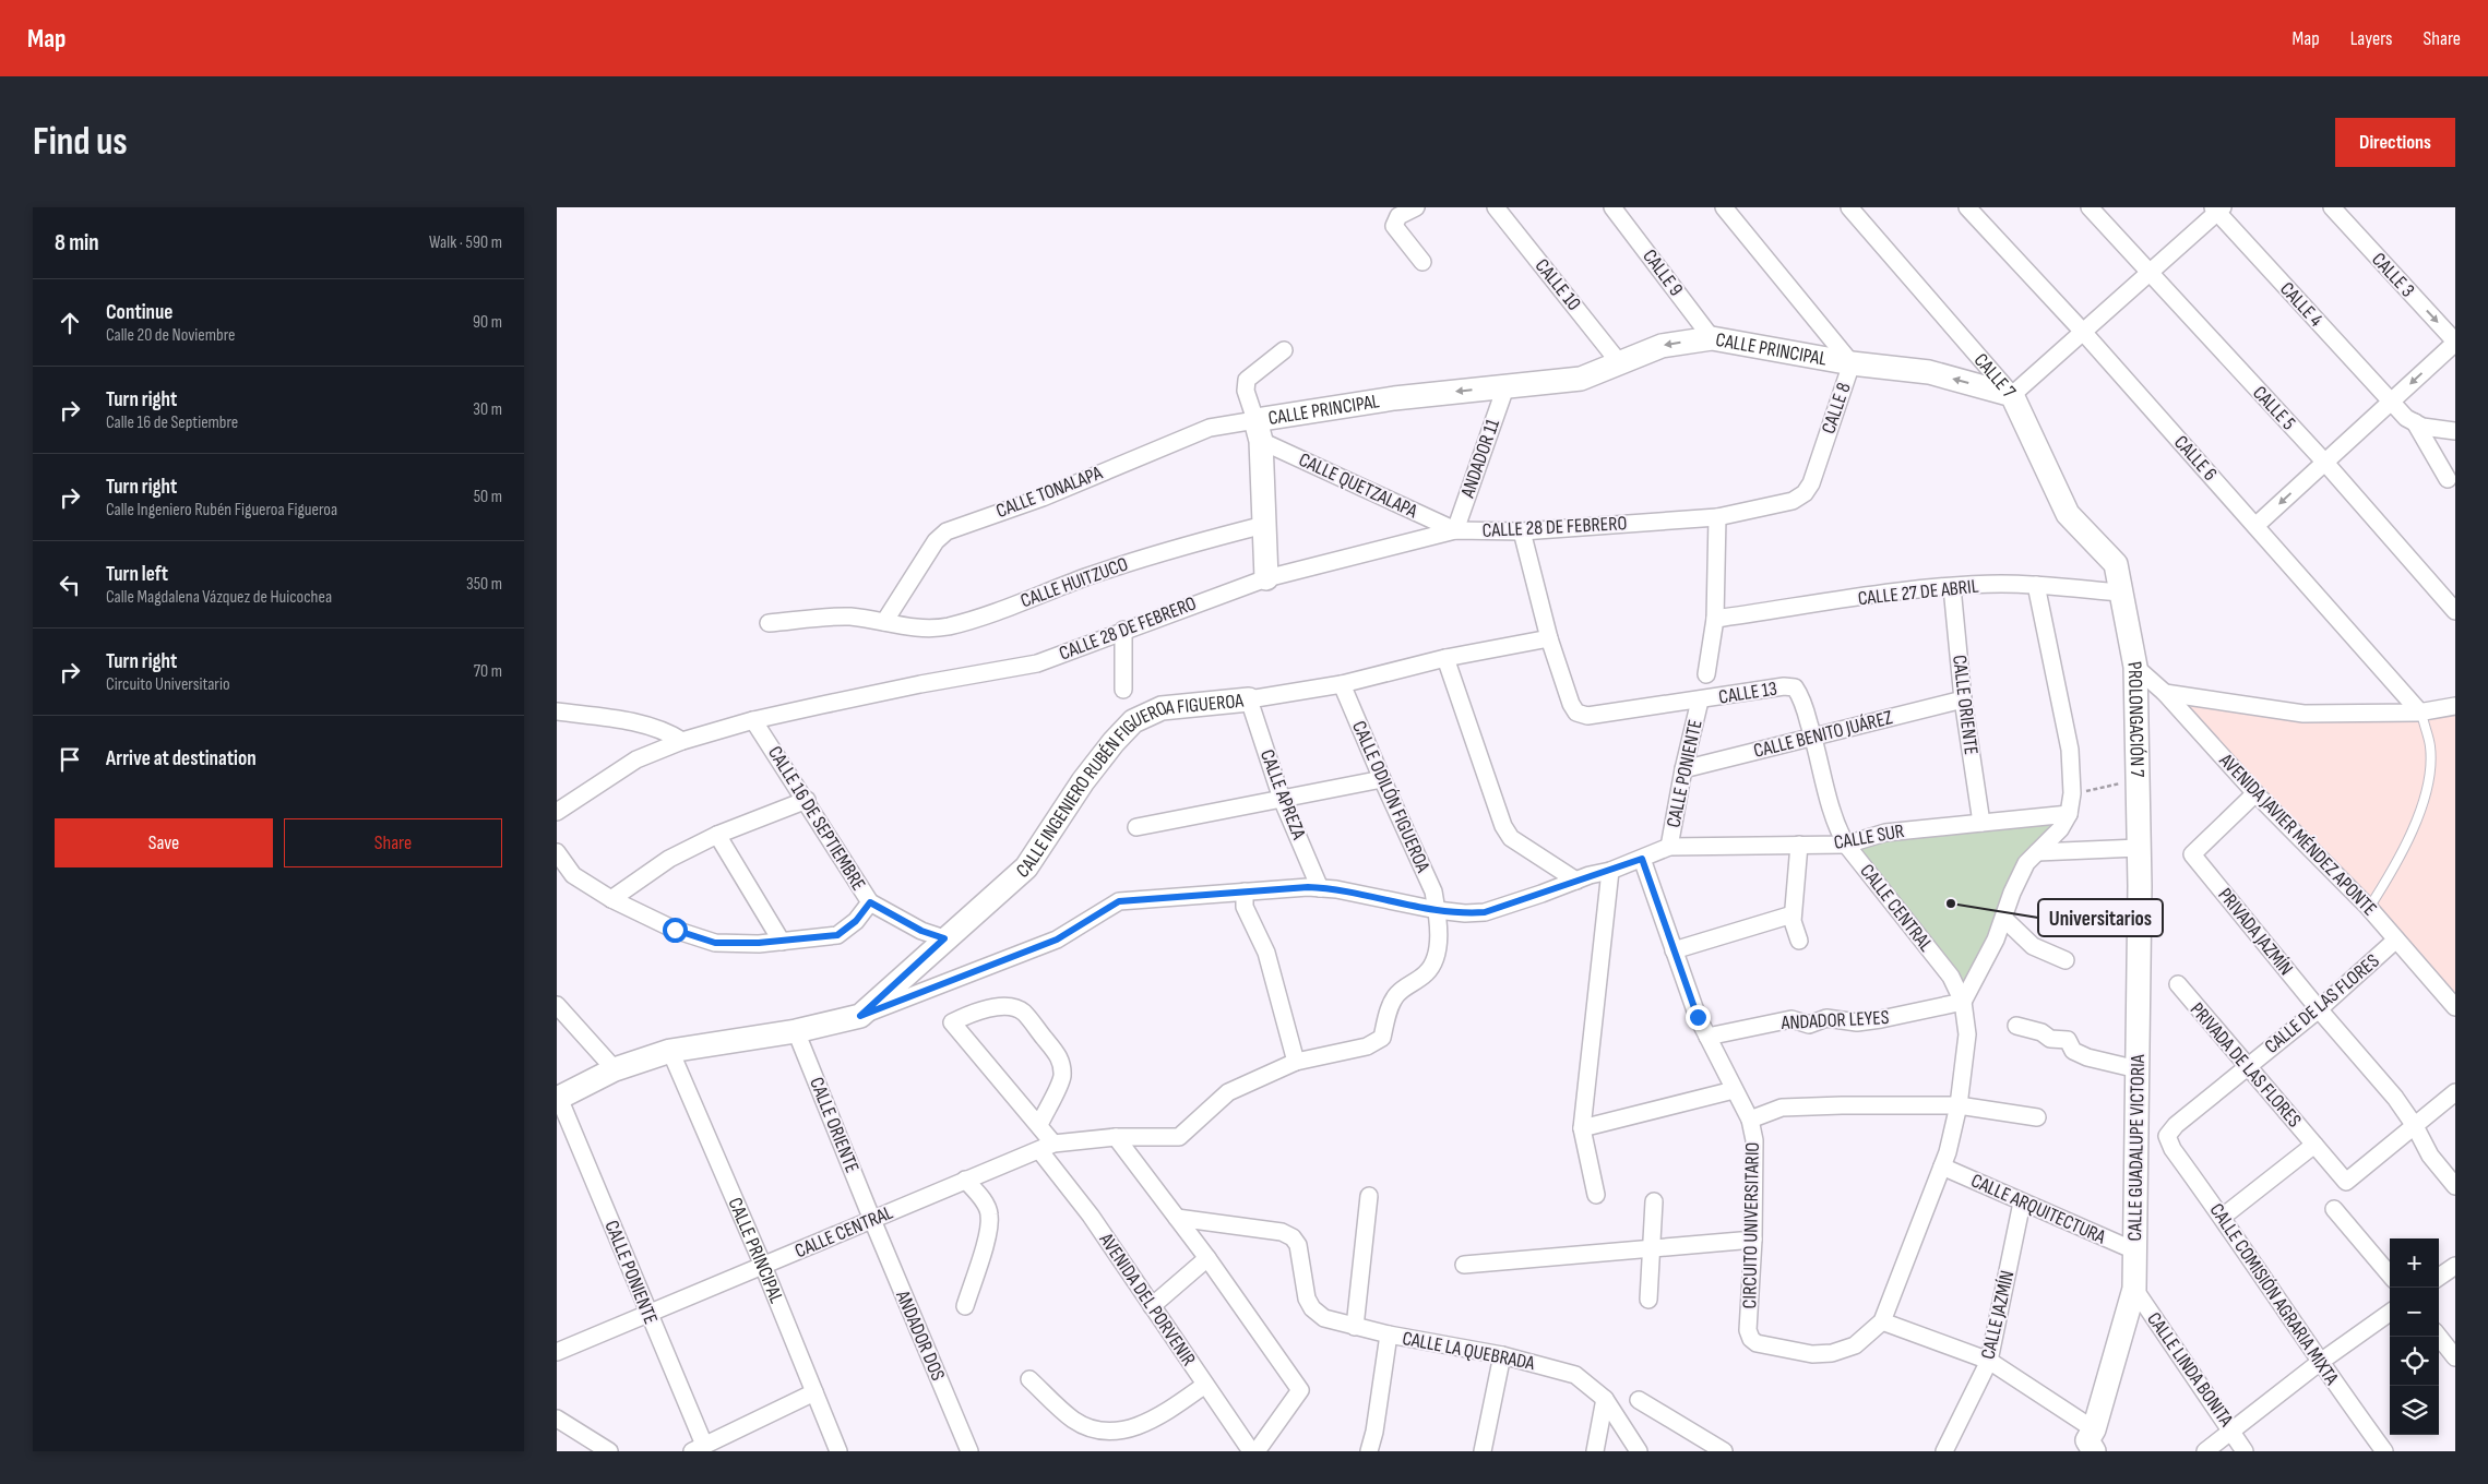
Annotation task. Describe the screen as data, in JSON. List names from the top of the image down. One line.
{"streets":{"street":["CALLE 9","CALLE 3","CALLE 10","CALLE 4","CALLE PRINCIPAL","CALLE 7","CALLE 8","CALLE 5","ANDADOR 11","CALLE 6","CALLE QUETZALAPA","CALLE TONALAPA","CALLE 28 DE FEBRERO","CALLE HUITZUCO","CALLE 27 DE ABRIL","CALLE 13","CALLE ORIENTE","PROLONGACIÓN 7","CALLE BENITO JUÁREZ","CALLE PONIENTE","CALLE INGENIERO RUBÉN FIGUEROA FIGUEROA","CALLE APREZA","CALLE ODILÓN FIGUEROA","CALLE 16 DE SEPTIEMBRE","AVENIDA JAVIER MÉNDEZ APONTE","CALLE SUR","CALLE CENTRAL","PRIVADA JAZMÍN","CALLE DE LAS FLORES","ANDADOR LEYES","PRIVADA DE LAS FLORES","CALLE GUADALUPE VICTORIA","CALLE ARQUITECTURA","CIRCUITO UNIVERSITARIO","CALLE COMISIÓN AGRARIA MIXTA","AVENIDA DEL PORVENIR","CALLE JAZMÍN","ANDADOR DOS","CALLE LA QUEBRADA","CALLE LINDA BONITA"]},"crossings":[["CALLE 9","CALLE PRINCIPAL"],["CALLE 10","CALLE PRINCIPAL"],["CALLE PRINCIPAL","CALLE 7"],["CALLE PRINCIPAL","CALLE 8"],["CALLE PRINCIPAL","ANDADOR 11"],["CALLE PRINCIPAL","CALLE QUETZALAPA"],["CALLE PRINCIPAL","CALLE TONALAPA"],["CALLE PRINCIPAL","CALLE CENTRAL"],["CALLE 7","CALLE 27 DE ABRIL"],["CALLE 7","PROLONGACIÓN 7"],["CALLE 8","CALLE 28 DE FEBRERO"],["ANDADOR 11","CALLE QUETZALAPA"],["ANDADOR 11","CALLE 28 DE FEBRERO"],["CALLE QUETZALAPA","CALLE TONALAPA"],["CALLE QUETZALAPA","CALLE 28 DE FEBRERO"],["CALLE TONALAPA","CALLE HUITZUCO"],["CALLE 28 DE FEBRERO","CALLE 16 DE SEPTIEMBRE"],["CALLE 27 DE ABRIL","CALLE ORIENTE"],["CALLE 27 DE ABRIL","PROLONGACIÓN 7"],["CALLE 13","CALLE PONIENTE"],["CALLE 13","CALLE INGENIERO RUBÉN FIGUEROA FIGUEROA"],["CALLE 13","CALLE CENTRAL"],["CALLE ORIENTE","CALLE BENITO JUÁREZ"],["CALLE ORIENTE","CALLE SUR"],["CALLE ORIENTE","CALLE CENTRAL"],["CALLE ORIENTE","ANDADOR DOS"],["PROLONGACIÓN 7","AVENIDA JAVIER MÉNDEZ APONTE"],["PROLONGACIÓN 7","CALLE GUADALUPE VICTORIA"],["CALLE BENITO JUÁREZ","CALLE PONIENTE"],["CALLE BENITO JUÁREZ","CALLE CENTRAL"],["CALLE PONIENTE","CALLE SUR"],["CALLE PONIENTE","CALLE CENTRAL"],["CALLE INGENIERO RUBÉN FIGUEROA FIGUEROA","CALLE APREZA"],["CALLE INGENIERO RUBÉN FIGUEROA FIGUEROA","CALLE ODILÓN FIGUEROA"],["CALLE INGENIERO RUBÉN FIGUEROA FIGUEROA","CALLE 16 DE SEPTIEMBRE"],["CALLE ODILÓN FIGUEROA","CALLE CENTRAL"],["AVENIDA JAVIER MÉNDEZ APONTE","PRIVADA JAZMÍN"],["AVENIDA JAVIER MÉNDEZ APONTE","CALLE DE LAS FLORES"],["CALLE SUR","CALLE CENTRAL"],["CALLE CENTRAL","ANDADOR LEYES"],["CALLE CENTRAL","CALLE ARQUITECTURA"],["CALLE CENTRAL","CIRCUITO UNIVERSITARIO"],["CALLE CENTRAL","AVENIDA DEL PORVENIR"],["CALLE CENTRAL","ANDADOR DOS"],["PRIVADA JAZMÍN","CALLE DE LAS FLORES"],["PRIVADA JAZMÍN","PRIVADA DE LAS FLORES"],["CALLE DE LAS FLORES","PRIVADA DE LAS FLORES"],["CALLE DE LAS FLORES","CALLE COMISIÓN AGRARIA MIXTA"],["ANDADOR LEYES","CIRCUITO UNIVERSITARIO"],["CALLE GUADALUPE VICTORIA","CALLE ARQUITECTURA"],["CALLE GUADALUPE VICTORIA","CALLE LINDA BONITA"],["CALLE ARQUITECTURA","CALLE JAZMÍN"]],"one_way":["CALLE 3","CALLE PRINCIPAL"],"places":["Universitarios"],"page":{"header":"Map","nav":["Map","Layers","Share"],"buttons":["Directions",["Save","Share"]],"title":"Find us","heading":["8 min","Walk · 590 m"],"list":[["Continue","Calle 20 de Noviembre","90 m"],["Turn right","Calle 16 de Septiembre","30 m"],["Turn right","Calle Ingeniero Rubén Figueroa Figueroa","50 m"],["Turn left","Calle Magdalena Vázquez de Huicochea","350 m"],["Turn right","Circuito Universitario","70 m"],"Arrive at destination"],"map_buttons":["+","−"]}}
